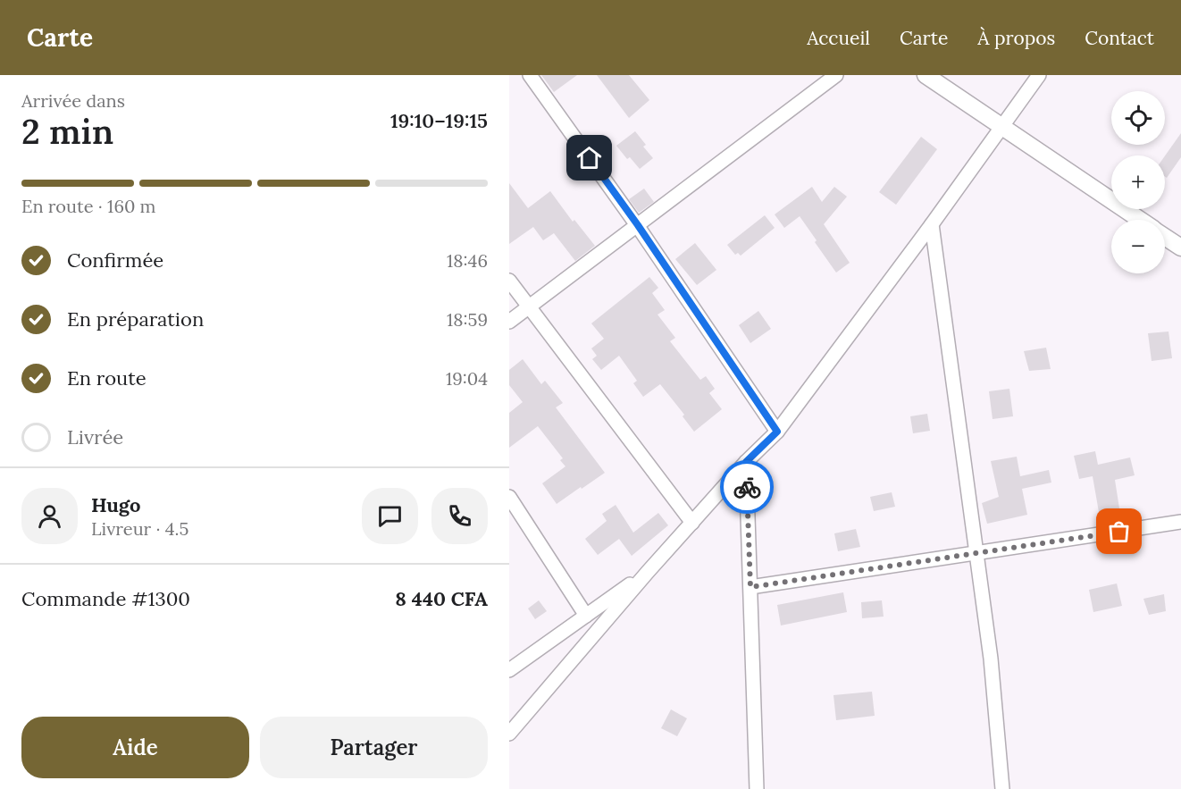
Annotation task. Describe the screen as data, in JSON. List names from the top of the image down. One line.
{"page":{"header":"Carte","nav":["Accueil","Carte","À propos","Contact"],"heading":["2 min","Arrivée dans","19:10–19:15"],"panel":["Hugo","Livreur · 4.5","Commande #1300","8 440 CFA"],"map_buttons":["+","−"],"bar":"En route · 160 m","list":[["Confirmée","18:46"],["En préparation","18:59"],["En route","19:04"],"Livrée"],"buttons":["Aide","Partager"]}}
